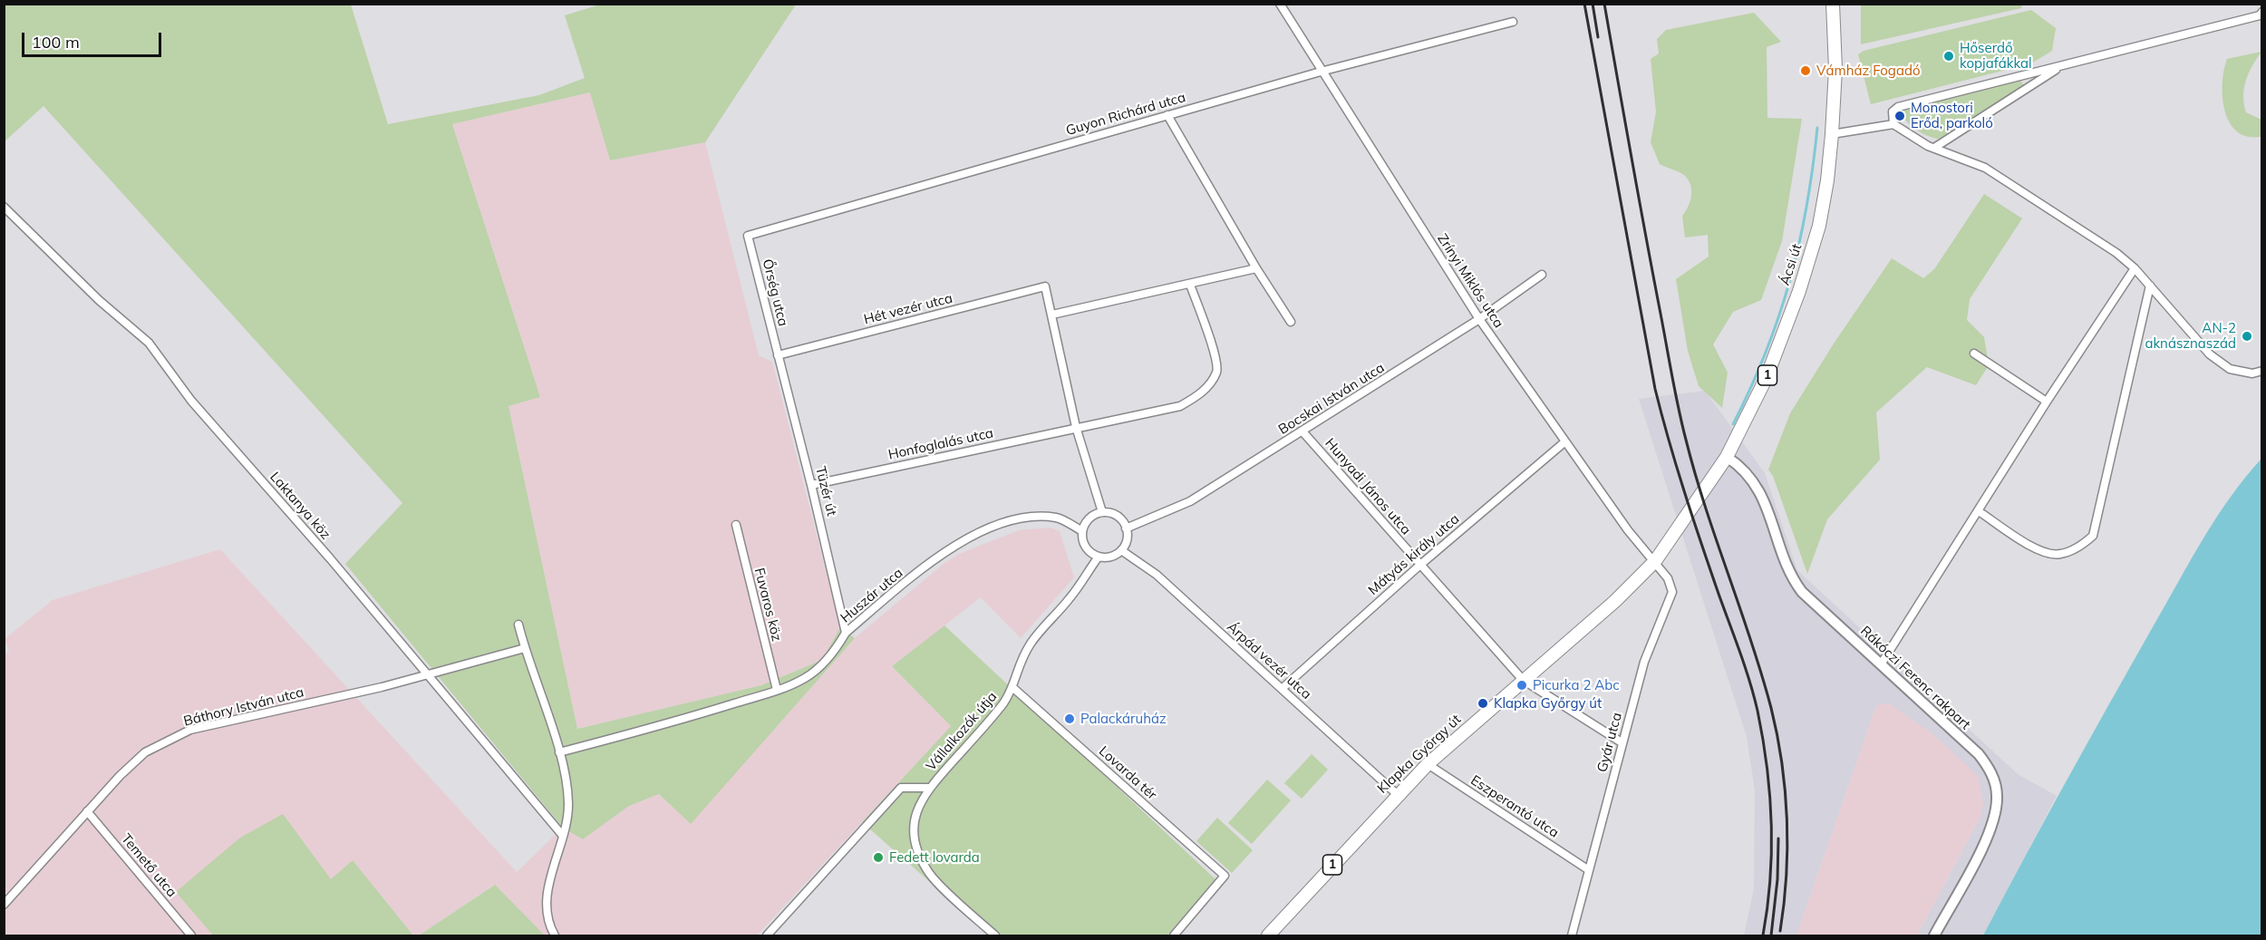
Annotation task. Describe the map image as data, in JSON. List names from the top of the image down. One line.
{"streets":{"main road":["Ácsi út","1","Klapka György út"],"street":["Guyon Richárd utca","Zrínyi Miklós utca","Őrség utca","Hét vezér utca","Bocskai István utca","Honfoglalás utca","Hunyadi János utca","Tüzér út","Laktanya köz","Mátyás király utca","Huszár utca","Fuvaros köz","Árpád vezér utca","Rákóczi Ferenc rakpart","Báthory István utca","Vállalkozók útja","Gyár utca","Lovarda tér","Eszperantó utca","Temető utca"]},"crossings":[["Guyon Richárd utca","Zrínyi Miklós utca"],["Guyon Richárd utca","Őrség utca"],["Ácsi út","Rákóczi Ferenc rakpart"],["Ácsi út","Klapka György út"],["Zrínyi Miklós utca","Bocskai István utca"],["Zrínyi Miklós utca","Mátyás király utca"],["Zrínyi Miklós utca","Gyár utca"],["Zrínyi Miklós utca","Klapka György út"],["Őrség utca","Hét vezér utca"],["Őrség utca","Tüzér út"],["Hét vezér utca","Tüzér út"],["Bocskai István utca","Hunyadi János utca"],["Bocskai István utca","Huszár utca"],["Bocskai István utca","Árpád vezér utca"],["Bocskai István utca","Vállalkozók útja"],["Honfoglalás utca","Tüzér út"],["Hunyadi János utca","Mátyás király utca"],["Hunyadi János utca","Gyár utca"],["Hunyadi János utca","Klapka György út"],["Tüzér út","Huszár utca"],["Laktanya köz","Báthory István utca"],["Mátyás király utca","Árpád vezér utca"],["Huszár utca","Fuvaros köz"],["Huszár utca","Árpád vezér utca"],["Huszár utca","Vállalkozók útja"],["Árpád vezér utca","Vállalkozók útja"],["Árpád vezér utca","Klapka György út"],["Báthory István utca","Temető utca"],["Vállalkozók útja","Lovarda tér"],["Gyár utca","Klapka György út"],["Gyár utca","Eszperantó utca"],["Klapka György út","Eszperantó utca"]],"places":["Hőserdő kopjafákkal","Vámház Fogadó","Monostori Erőd, parkoló","AN-2 aknásznaszád","Picurka 2 Abc","Klapka Győrgy út","Palackáruház","Fedett lovarda"],"scale_bar":"100 m"}
